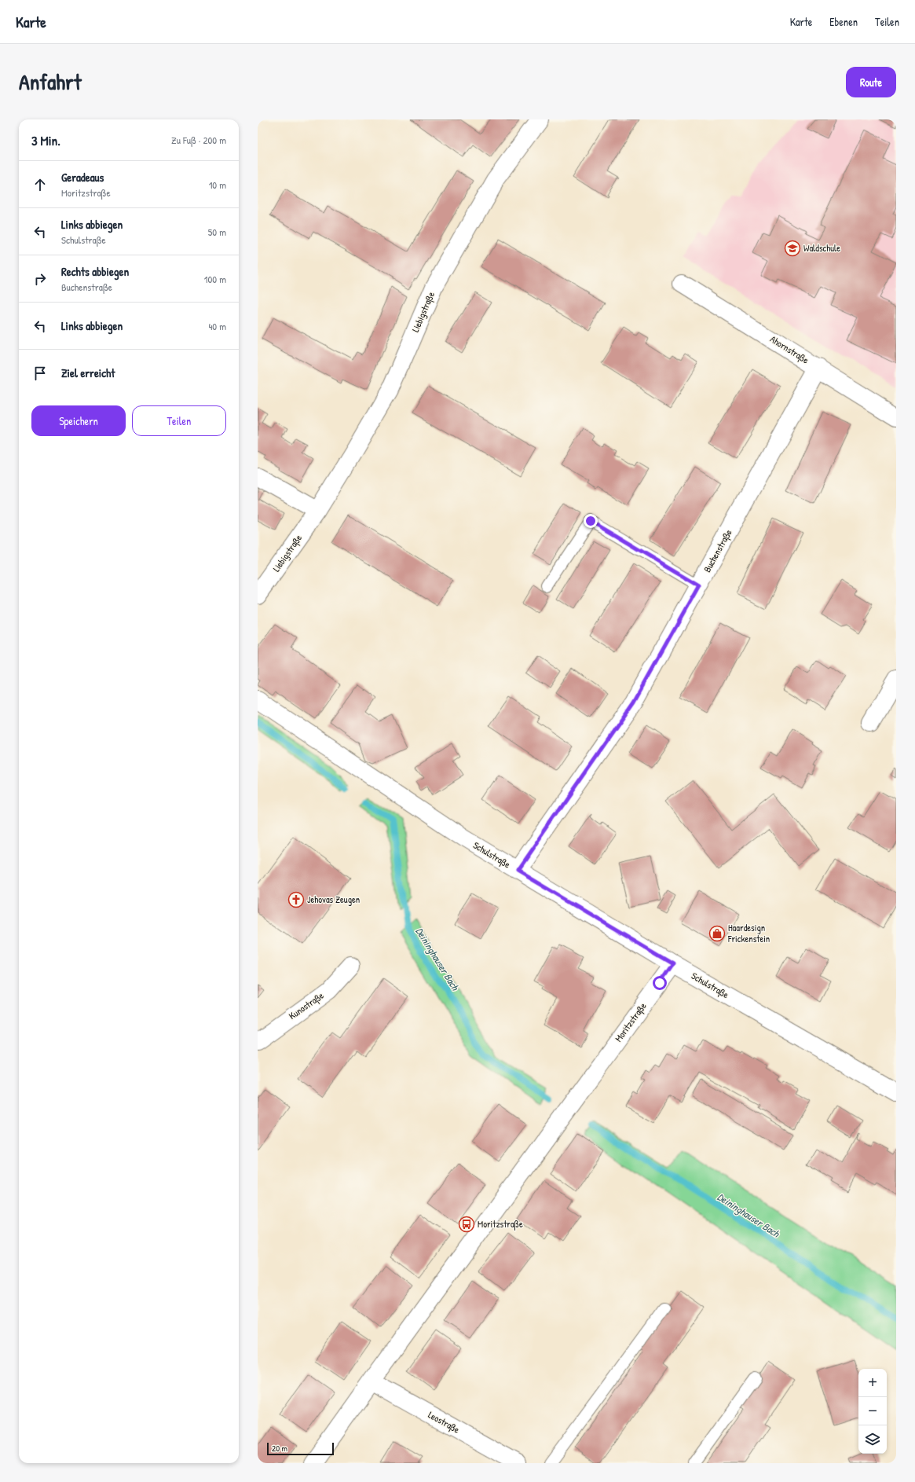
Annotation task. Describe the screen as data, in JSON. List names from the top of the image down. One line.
{"streets":{"street":["Liebigstraße","Ahornstraße","Buchenstraße","Schulstraße","Kunostraße","Moritzstraße","Leostraße"]},"crossings":[["Ahornstraße","Buchenstraße"],["Buchenstraße","Schulstraße"],["Schulstraße","Moritzstraße"],["Moritzstraße","Leostraße"]],"water":["Deininghauser Bach"],"places":{"school or university":["Waldschule"],"church":["Jehovas Zeugen"],"shop":["Haardesign Frickenstein"],"bus stop":["Moritzstraße"]},"scale_bar":"20 m","page":{"header":"Karte","nav":["Karte","Ebenen","Teilen"],"title":"Anfahrt","buttons":["Route",["Speichern","Teilen"]],"heading":["3 Min.","Zu Fuß · 200 m"],"list":[["Geradeaus","Moritzstraße","10 m"],["Links abbiegen","Schulstraße","50 m"],["Rechts abbiegen","Buchenstraße","100 m"],["Links abbiegen","40 m"],"Ziel erreicht"],"map_buttons":["+","−"],"scale":"20 m"}}
